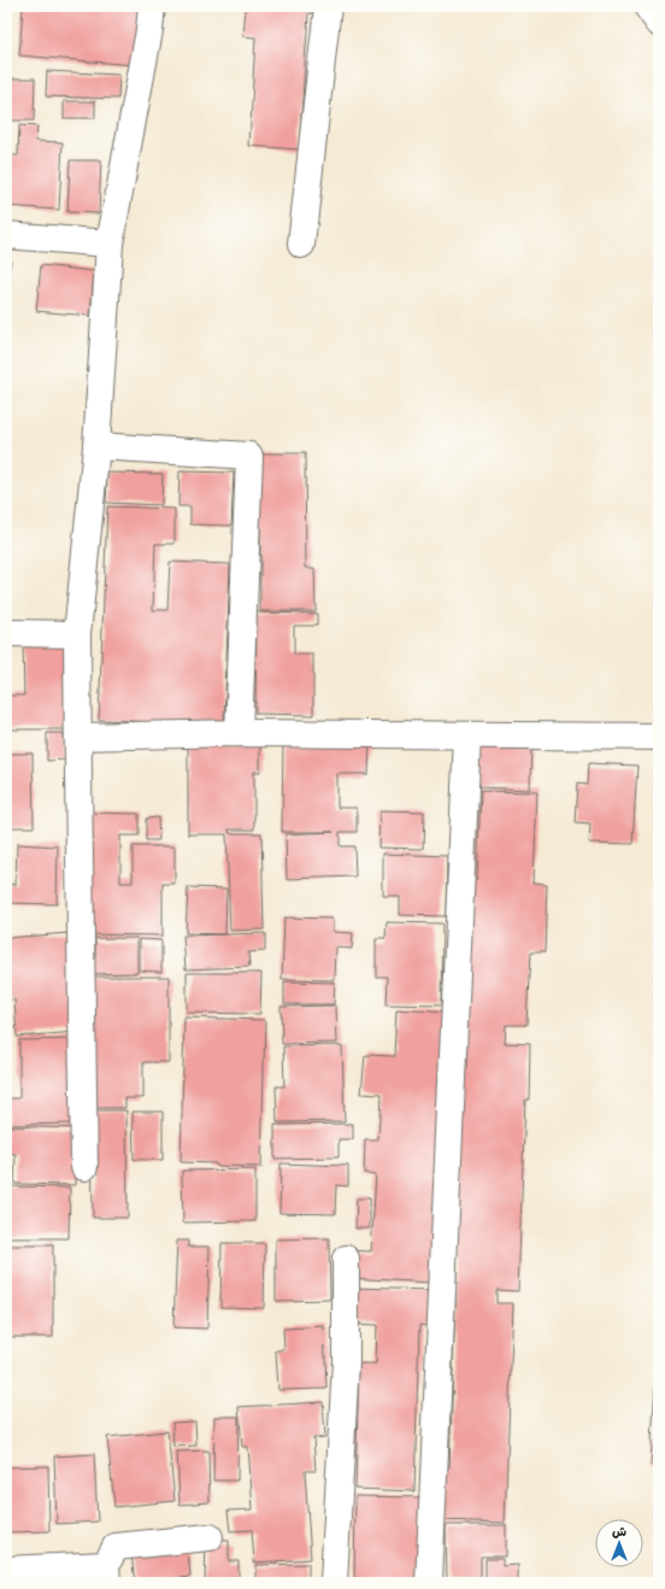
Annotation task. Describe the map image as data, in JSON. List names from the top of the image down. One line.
{"north":"top"}
